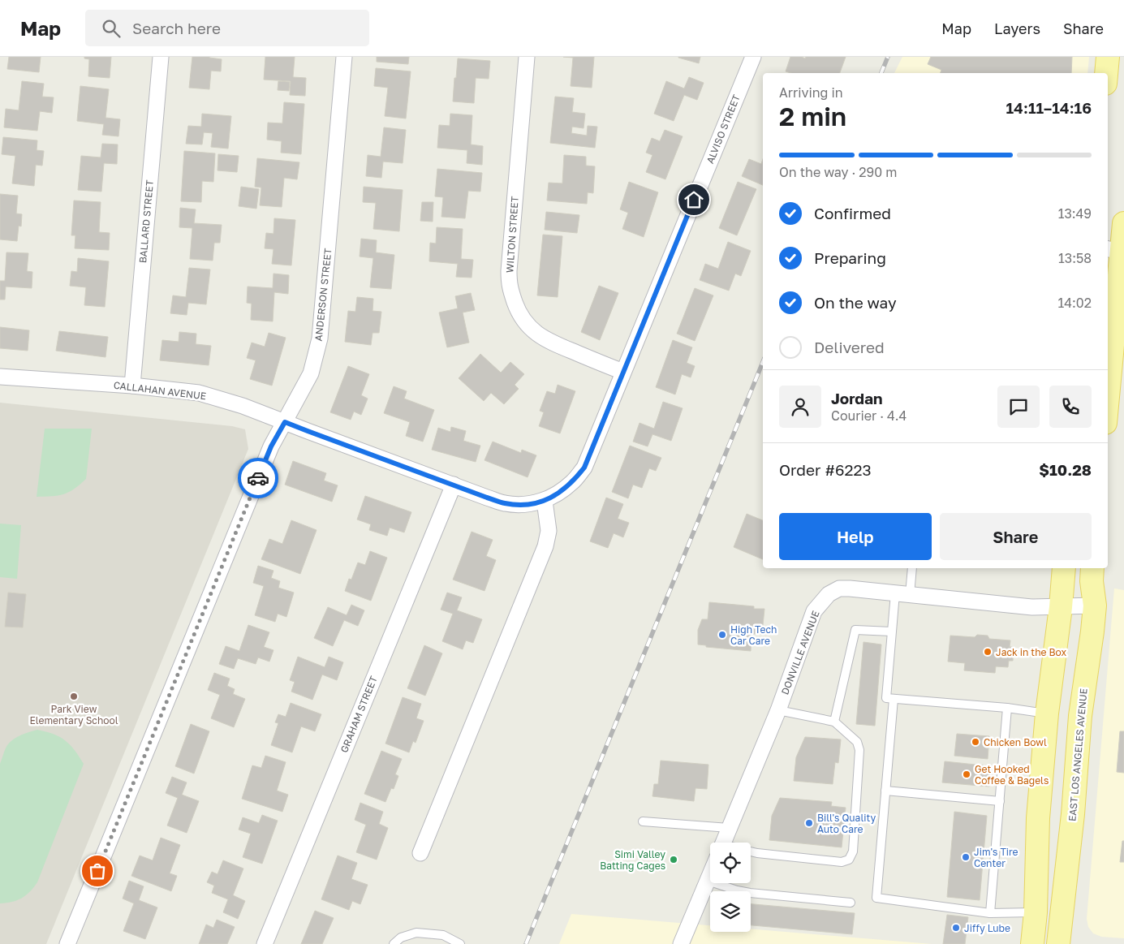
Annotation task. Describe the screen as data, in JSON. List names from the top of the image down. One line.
{"streets":{"main road":["EAST LOS ANGELES AVENUE"],"street":["ALVISO STREET","BALLARD STREET","WILTON STREET","ANDERSON STREET","CALLAHAN AVENUE","DONVILLE AVENUE","GRAHAM STREET"]},"crossings":[["ALVISO STREET","WILTON STREET"],["ALVISO STREET","CALLAHAN AVENUE"],["BALLARD STREET","CALLAHAN AVENUE"],["ANDERSON STREET","CALLAHAN AVENUE"],["CALLAHAN AVENUE","GRAHAM STREET"],["DONVILLE AVENUE","EAST LOS ANGELES AVENUE"]],"places":["High Tech Car Care","Jack in the Box","Park View Elementary School","Chicken Bowl","Get Hooked Coffee & Bagels","Bill's Quality Auto Care","Jim's Tire Center","Simi Valley Batting Cages","Jiffy Lube"],"page":{"header":"Map","search":"Search here","nav":["Map","Layers","Share"],"heading":["2 min","Arriving in","14:11–14:16"],"panel":["Jordan","Courier · 4.4","Order #6223","$10.28"],"bar":"On the way · 290 m","list":[["Confirmed","13:49"],["Preparing","13:58"],["On the way","14:02"],"Delivered"],"buttons":["Help","Share"]}}
